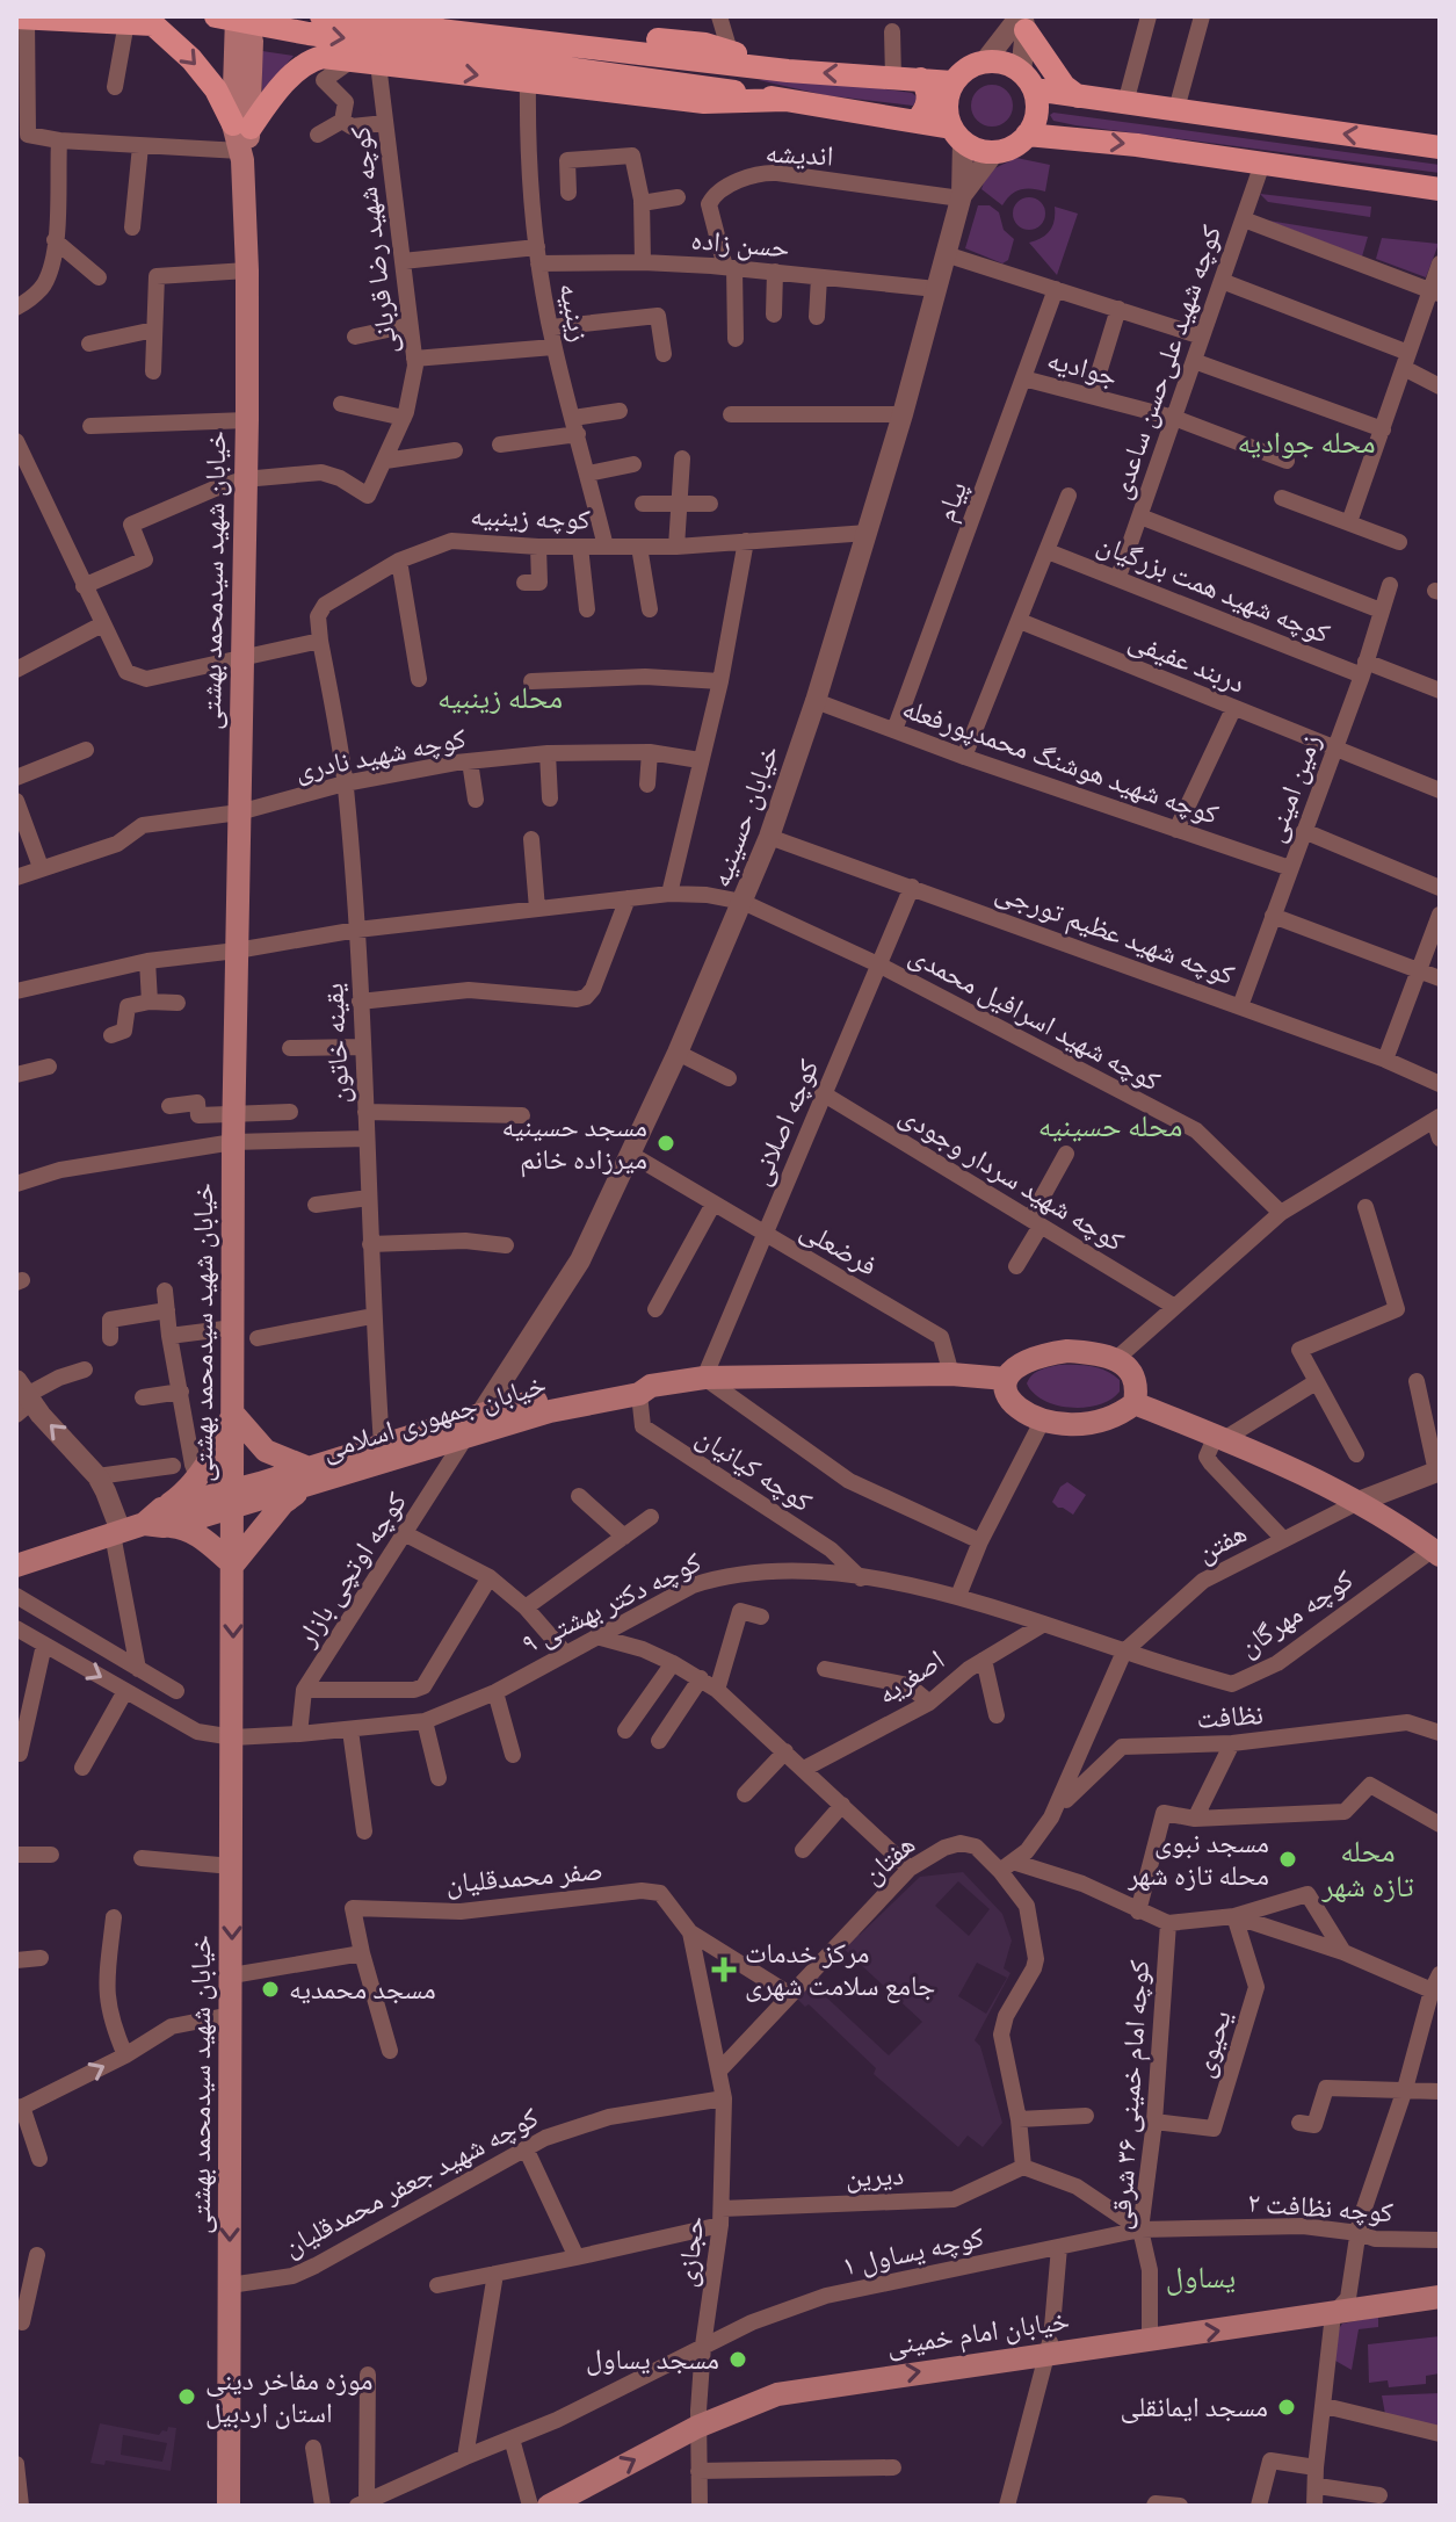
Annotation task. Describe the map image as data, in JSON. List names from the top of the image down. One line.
{"streets":{"main road":["خیابان شهید سیدمحمد بهشتی","خیابان جمهوری اسلامی","خیابان امام خمینی"],"street":["اندیشه","کوچه شهید رضا قربانی","حسن زاده","زینبیه","کوچه شهید علی‌حسن ساعدی","جوادیه","پیام","کوچه زینبیه","کوچه شهید همت بزرگیان","دربند عفیفی","کوچه شهید نادری","کوچه شهید هوشنگ محمدپورفعله","زمین امینی","خیابان حسینیه","کوچه شهید عظیم تورجی","کوچه شهید اسرافیل محمدی","یقینه خاتون","کوچه اصلانی","کوچه شهید سردار وجودی","فرضعلی","کوچه کیانیان","هفتن","کوچه اوتچی بازار","کوچه دکتر بهشتی ۹","کوچه مهرگان","اصغریه","نظافت","هفتان","صفر محمدقلیان","یحیوی","کوچه امام خمینی ۳۶ شرقی","دیرین","کوچه شهید جعفر محمدقلیان","کوچه نظافت ۲","حجازی","کوچه یساول ۱"]},"crossings":[["اندیشه","حسن زاده"],["اندیشه","خیابان حسینیه"],["کوچه شهید رضا قربانی","حسن زاده"],["کوچه شهید رضا قربانی","خیابان شهید سیدمحمد بهشتی"],["حسن زاده","زینبیه"],["حسن زاده","خیابان حسینیه"],["زینبیه","کوچه زینبیه"],["کوچه شهید علی‌حسن ساعدی","جوادیه"],["کوچه شهید علی‌حسن ساعدی","کوچه شهید همت بزرگیان"],["جوادیه","پیام"],["پیام","کوچه شهید هوشنگ محمدپورفعله"],["کوچه زینبیه","خیابان حسینیه"],["کوچه زینبیه","یقینه خاتون"],["خیابان شهید سیدمحمد بهشتی","کوچه شهید نادری"],["خیابان شهید سیدمحمد بهشتی","کوچه شهید اسرافیل محمدی"],["خیابان شهید سیدمحمد بهشتی","خیابان جمهوری اسلامی"],["خیابان شهید سیدمحمد بهشتی","کوچه دکتر بهشتی ۹"],["خیابان شهید سیدمحمد بهشتی","کوچه شهید جعفر محمدقلیان"],["کوچه شهید همت بزرگیان","زمین امینی"],["دربند عفیفی","زمین امینی"],["کوچه شهید نادری","یقینه خاتون"],["کوچه شهید هوشنگ محمدپورفعله","زمین امینی"],["کوچه شهید هوشنگ محمدپورفعله","خیابان حسینیه"],["زمین امینی","کوچه شهید عظیم تورجی"],["خیابان حسینیه","کوچه شهید عظیم تورجی"],["خیابان حسینیه","کوچه شهید اسرافیل محمدی"],["خیابان حسینیه","فرضعلی"],["خیابان حسینیه","خیابان جمهوری اسلامی"],["کوچه شهید عظیم تورجی","کوچه اصلانی"],["کوچه شهید اسرافیل محمدی","یقینه خاتون"],["کوچه شهید اسرافیل محمدی","کوچه اصلانی"],["یقینه خاتون","خیابان جمهوری اسلامی"],["کوچه اصلانی","کوچه شهید سردار وجودی"],["کوچه اصلانی","فرضعلی"],["کوچه اصلانی","خیابان جمهوری اسلامی"],["فرضعلی","خیابان جمهوری اسلامی"],["خیابان جمهوری اسلامی","کوچه کیانیان"],["خیابان جمهوری اسلامی","کوچه اوتچی بازار"],["کوچه کیانیان","کوچه دکتر بهشتی ۹"],["هفتن","کوچه دکتر بهشتی ۹"],["هفتن","کوچه مهرگان"],["کوچه اوتچی بازار","کوچه دکتر بهشتی ۹"],["کوچه دکتر بهشتی ۹","کوچه مهرگان"],["کوچه دکتر بهشتی ۹","اصغریه"],["هفتان","صفر محمدقلیان"],["هفتان","دیرین"],["صفر محمدقلیان","کوچه شهید جعفر محمدقلیان"],["صفر محمدقلیان","حجازی"],["یحیوی","کوچه امام خمینی ۳۶ شرقی"],["کوچه امام خمینی ۳۶ شرقی","کوچه نظافت ۲"],["کوچه امام خمینی ۳۶ شرقی","کوچه یساول ۱"],["کوچه امام خمینی ۳۶ شرقی","خیابان امام خمینی"],["دیرین","حجازی"],["کوچه شهید جعفر محمدقلیان","حجازی"],["کوچه نظافت ۲","کوچه یساول ۱"],["حجازی","کوچه یساول ۱"],["حجازی","خیابان امام خمینی"]],"one_way":["خیابان امام خمینی"],"districts":["محله جوادیه","محله زینبیه","محله حسینیه","محله تازه شهر","یساول"],"places":{"other":["مسجد حسینیه میرزاده خانم","مسجد نبوی محله تازه شهر","مسجد محمدیه","مسجد یساول","موزه مفاخر دینی استان اردبیل","مسجد ایمانقلی"],"health":["مرکز خدمات جامع سلامت شهری"]}}
